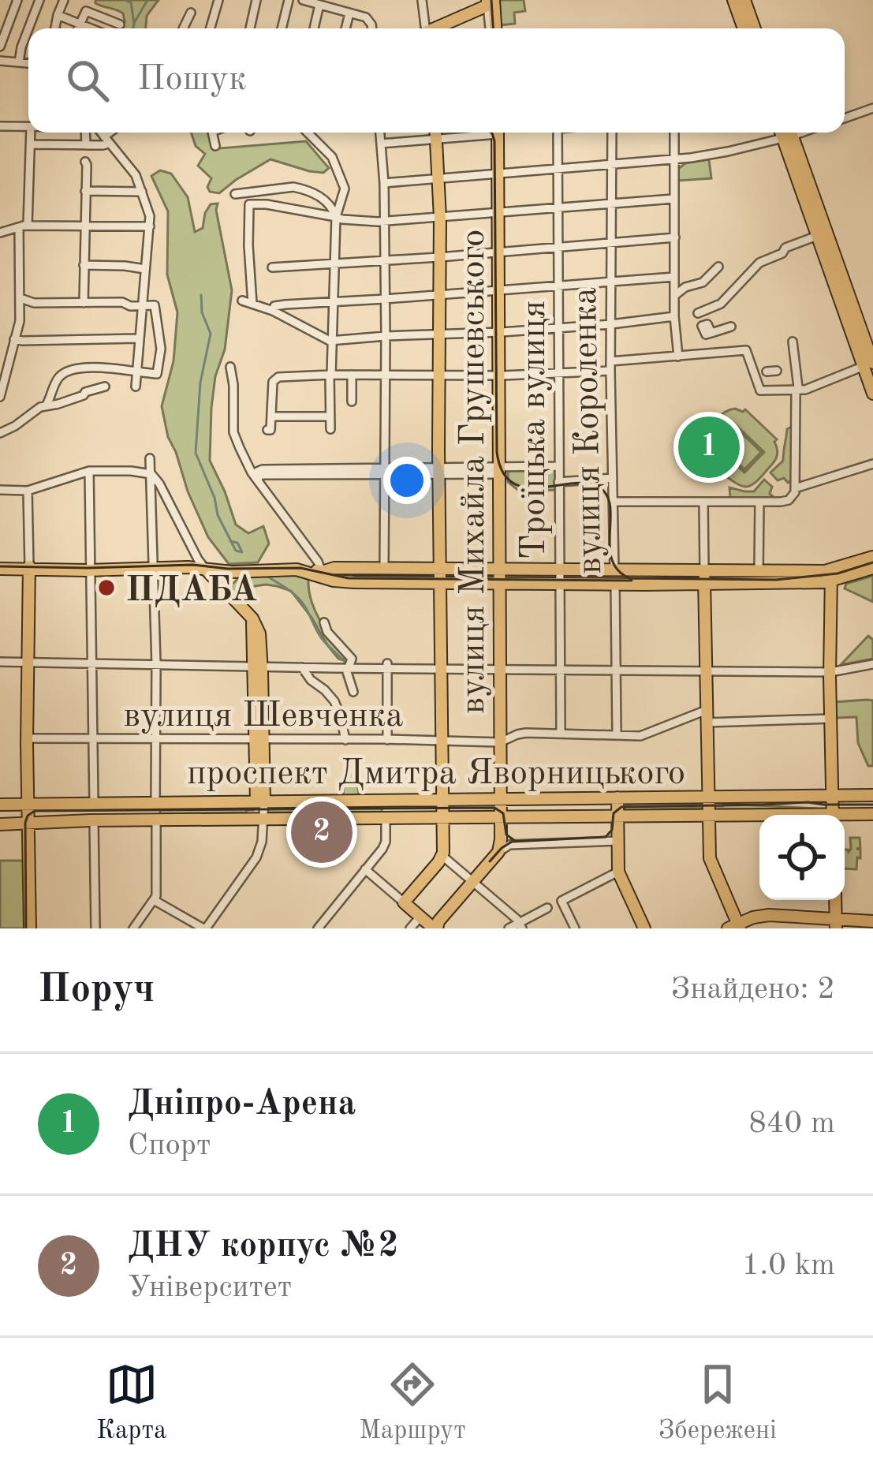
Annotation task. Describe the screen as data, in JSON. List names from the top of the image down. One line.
{"streets":{"main road":["вулиця Михайла Грушевського","проспект Дмитра Яворницького"],"street":["Троїцька вулиця","вулиця Короленка","вулиця Шевченка"]},"crossings":[["Троїцька вулиця","вулиця Шевченка"],["вулиця Короленка","вулиця Шевченка"],["вулиця Михайла Грушевського","вулиця Шевченка"],["вулиця Михайла Грушевського","проспект Дмитра Яворницького"]],"places":["ПДАБА"],"page":{"search":"Пошук","pins":["1","2"],"heading":["Поруч","Знайдено: 2"],"list":[{"mark":"1","name":"Дніпро-Арена","note":"Спорт","value":"840 m"},{"mark":"2","name":"ДНУ корпус №2","note":"Університет","value":"1.0 km"}],"nav":["Карта","Маршрут","Збережені"]}}
